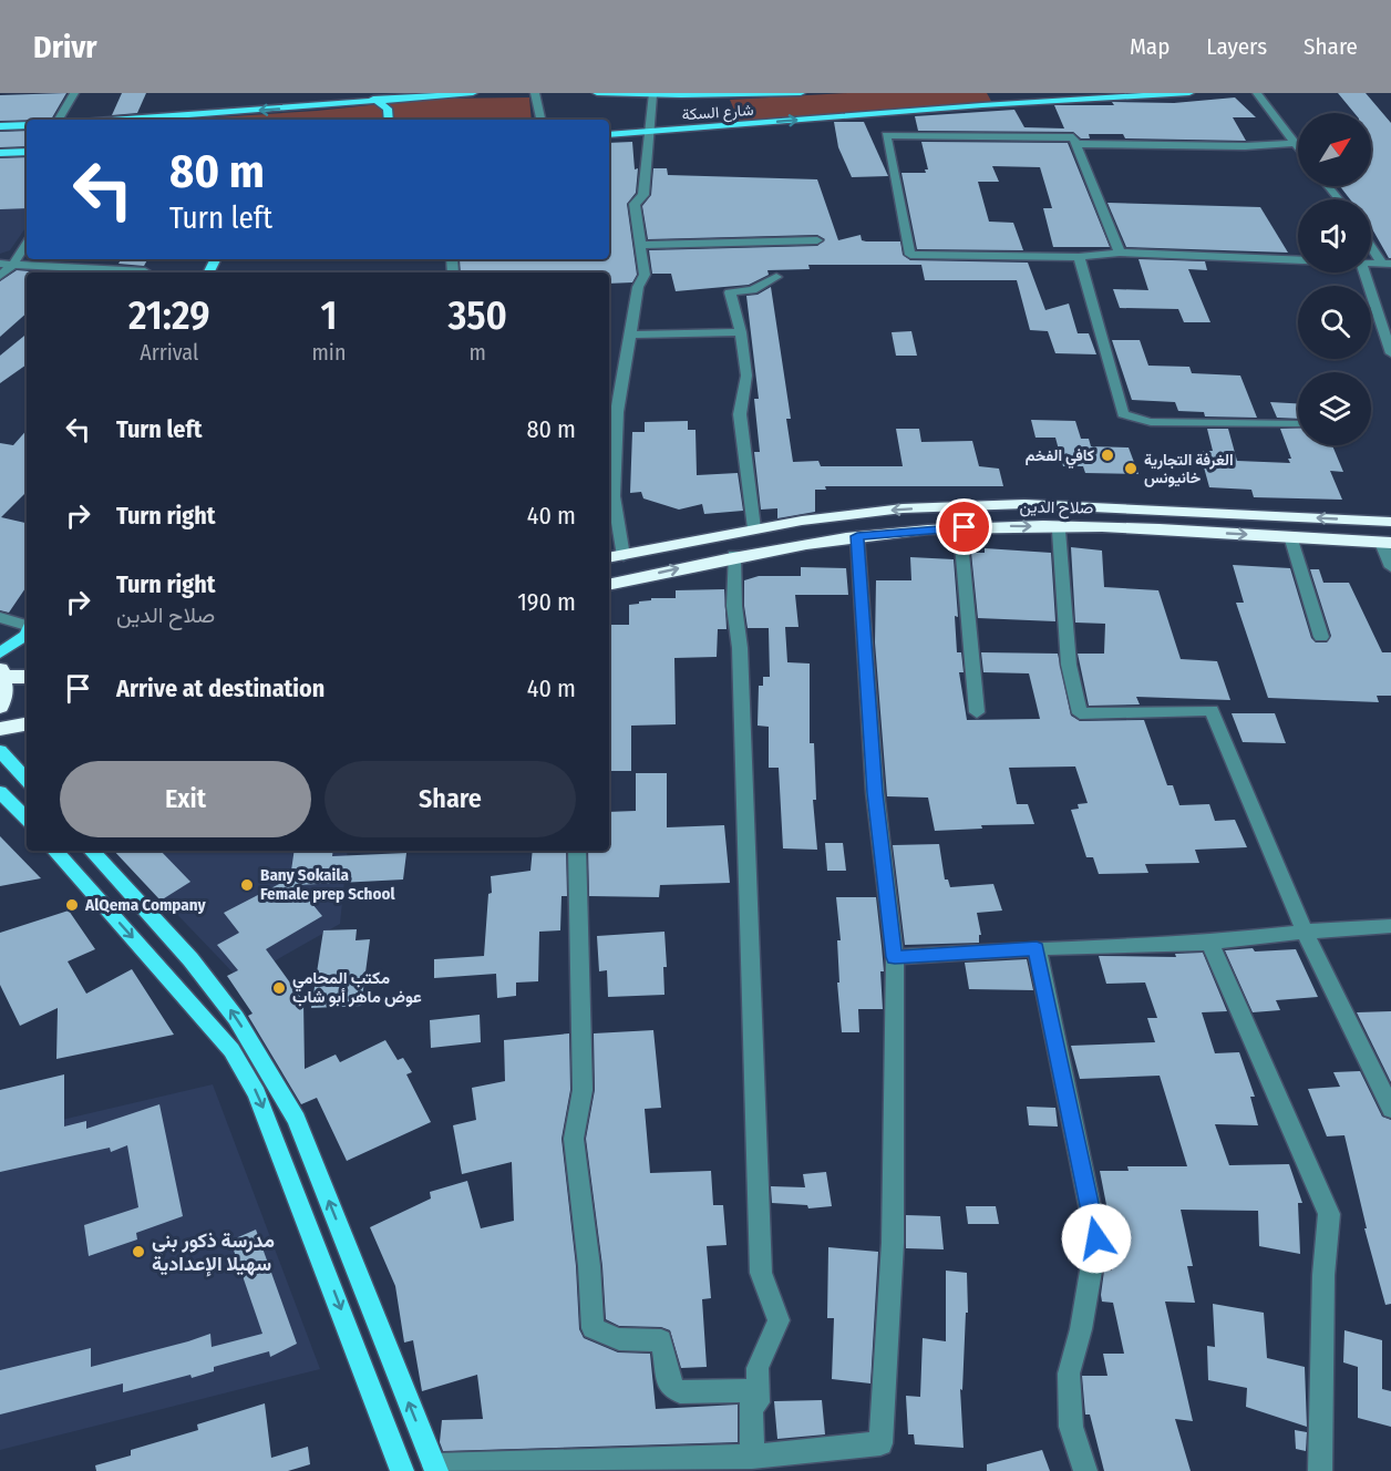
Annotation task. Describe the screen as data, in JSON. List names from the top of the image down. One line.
{"streets":{"highway":["صلاح الدين"],"main road":["شارع السكة"]},"one_way":["شارع السكة"],"places":["كافي الفخم","الغرفة التجارية خانيونس","Bany Sokaila Female prep School","AlQema Company","مكتب المحامي عوض ماهر أبو شاب","مدرسة ذكور بني سهيلا الإعدادية"],"north":"top right","page":{"header":"Drivr","nav":["Map","Layers","Share"],"turn":["80 m","Turn left"],"eta":["21:29","Arrival","1","min","350","m"],"list":[{"name":"Turn left","value":"80 m"},{"name":"Turn right","value":"40 m"},{"name":"Turn right","note":"صلاح الدين","value":"190 m"},{"name":"Arrive at destination","value":"40 m"}],"buttons":["Exit","Share"]}}
